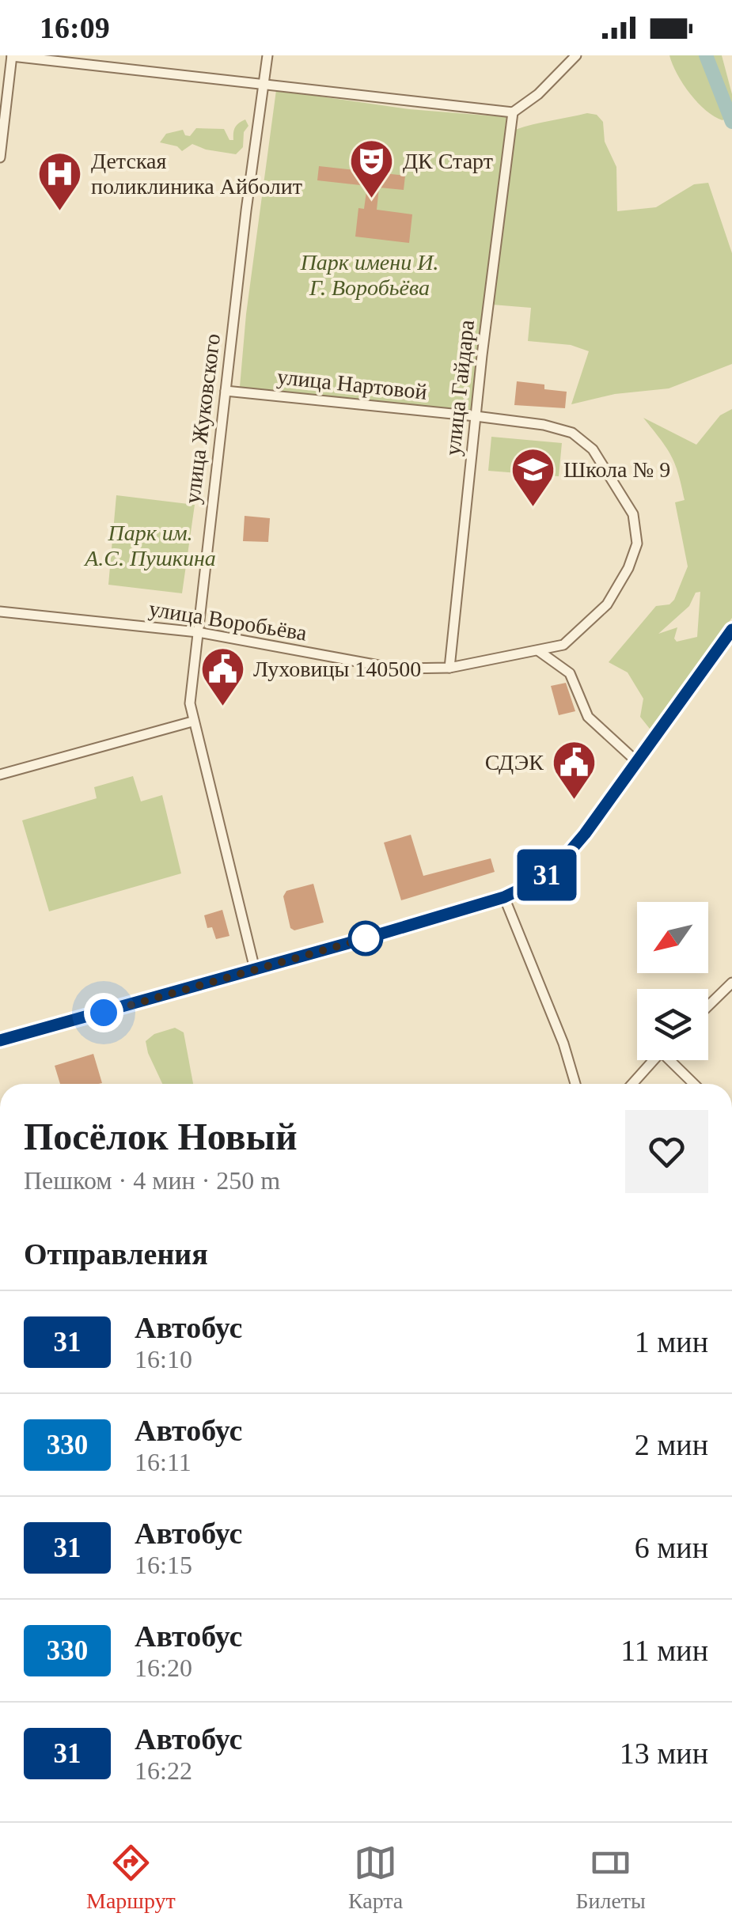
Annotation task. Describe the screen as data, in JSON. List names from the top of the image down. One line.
{"streets":{"street":["улица Нартовой","улица Гайдара","улица Жуковского","улица Воробьёва"]},"crossings":[["улица Нартовой","улица Гайдара"],["улица Нартовой","улица Жуковского"],["улица Нартовой","улица Воробьёва"],["улица Гайдара","улица Воробьёва"],["улица Жуковского","улица Воробьёва"]],"parks":["Парк имени И. Г. Воробьёва","Парк им. А.С. Пушкина"],"places":{"theatre":["ДК Старт"],"hospital":["Детская поликлиника Айболит"],"school or university":["Школа № 9"],"public building":["Луховицы 140500","СДЭК"]},"lines":["bus line 31"],"north":"bottom left","page":{"status":"16:09","on_map":"31","heading":[["Посёлок Новый","Пешком · 4 мин · 250 m"],"Отправления"],"list":[{"mark":"31","name":"Автобус","note":"16:10","value":"1 мин"},{"mark":"330","name":"Автобус","note":"16:11","value":"2 мин"},{"mark":"31","name":"Автобус","note":"16:15","value":"6 мин"},{"mark":"330","name":"Автобус","note":"16:20","value":"11 мин"},{"mark":"31","name":"Автобус","note":"16:22","value":"13 мин"}],"tabs":["Маршрут","Карта","Билеты"]}}
